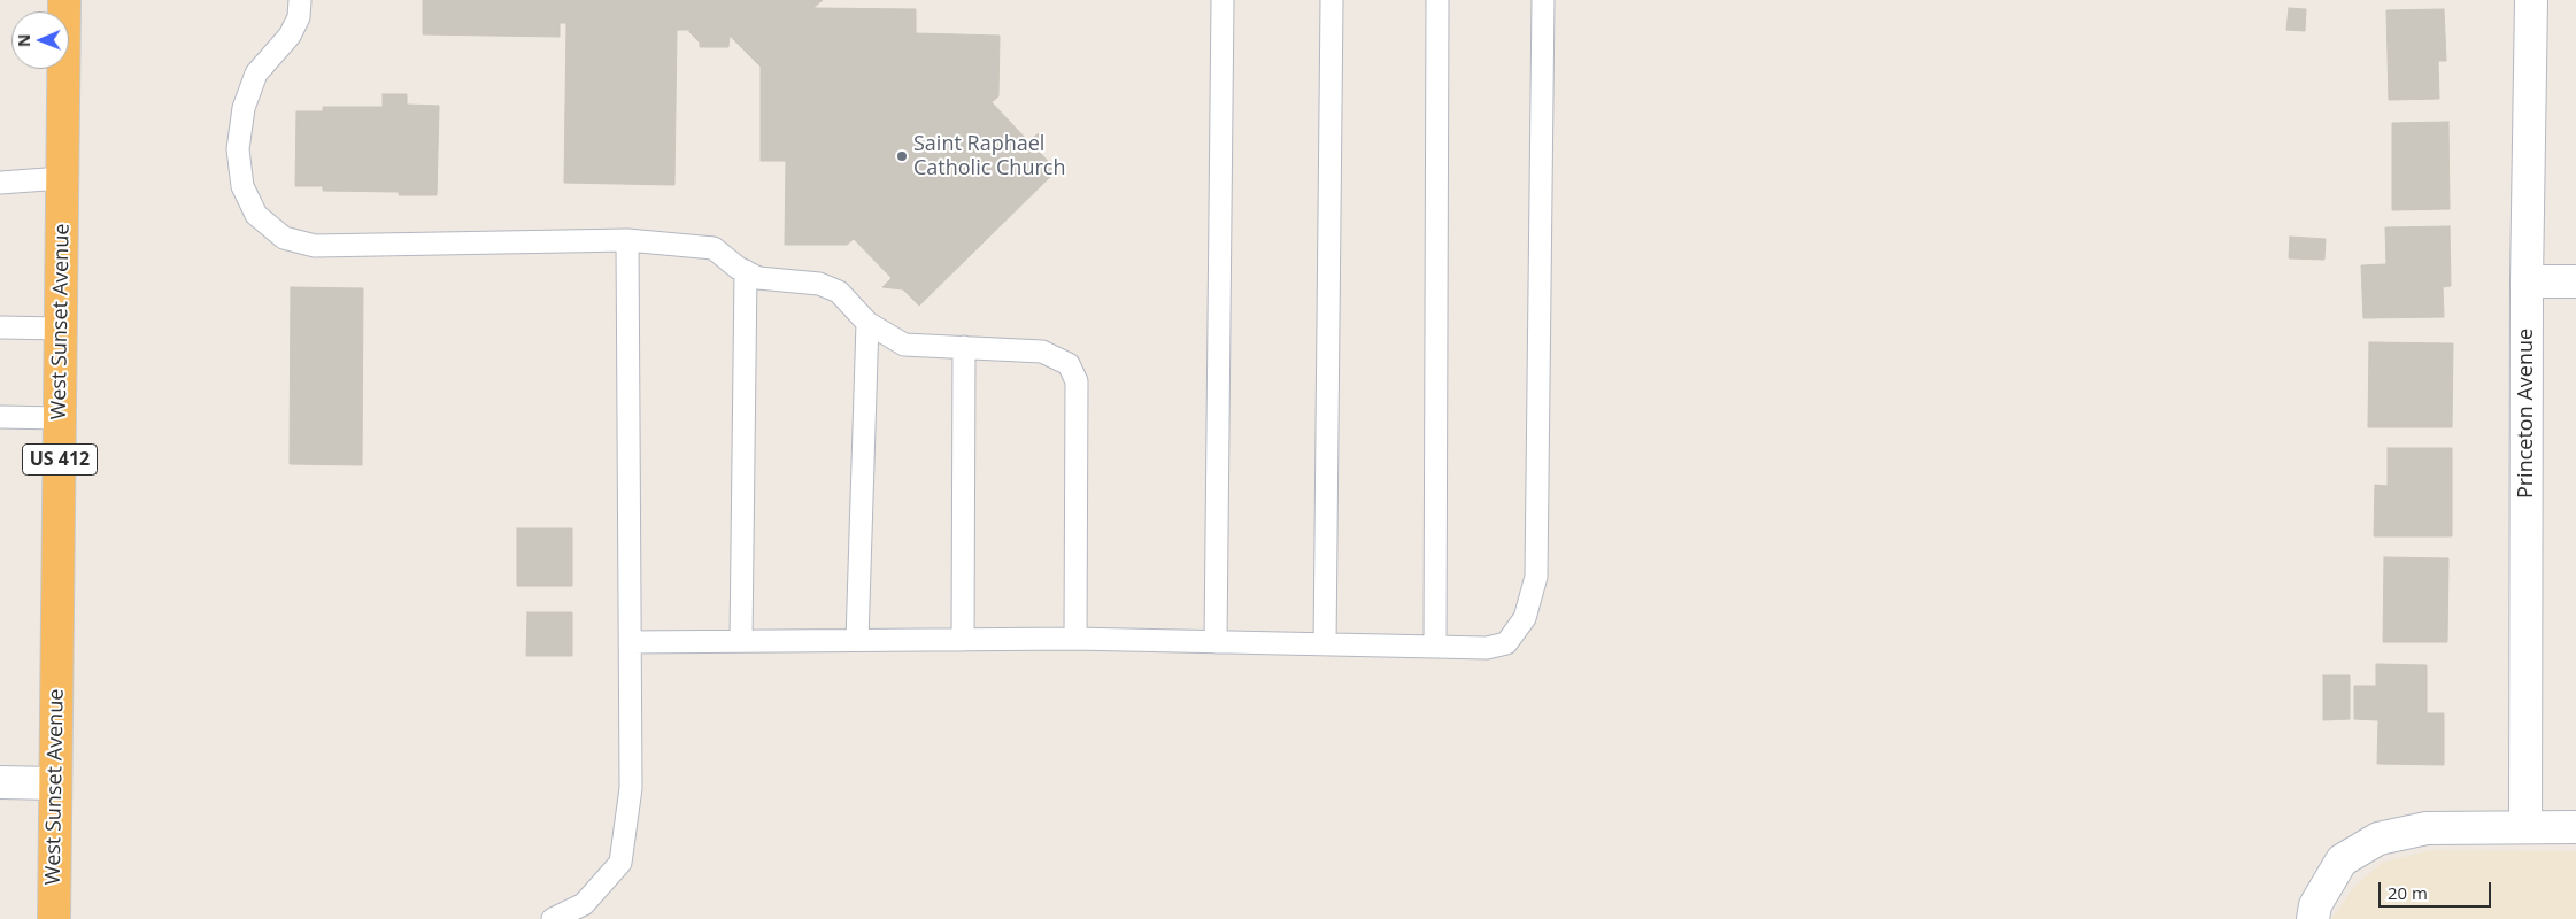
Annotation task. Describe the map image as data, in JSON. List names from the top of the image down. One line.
{"streets":{"highway":["West Sunset Avenue","US 412"],"street":["Princeton Avenue"]},"places":["Saint Raphael Catholic Church"],"scale_bar":"20 m","north":"left"}
